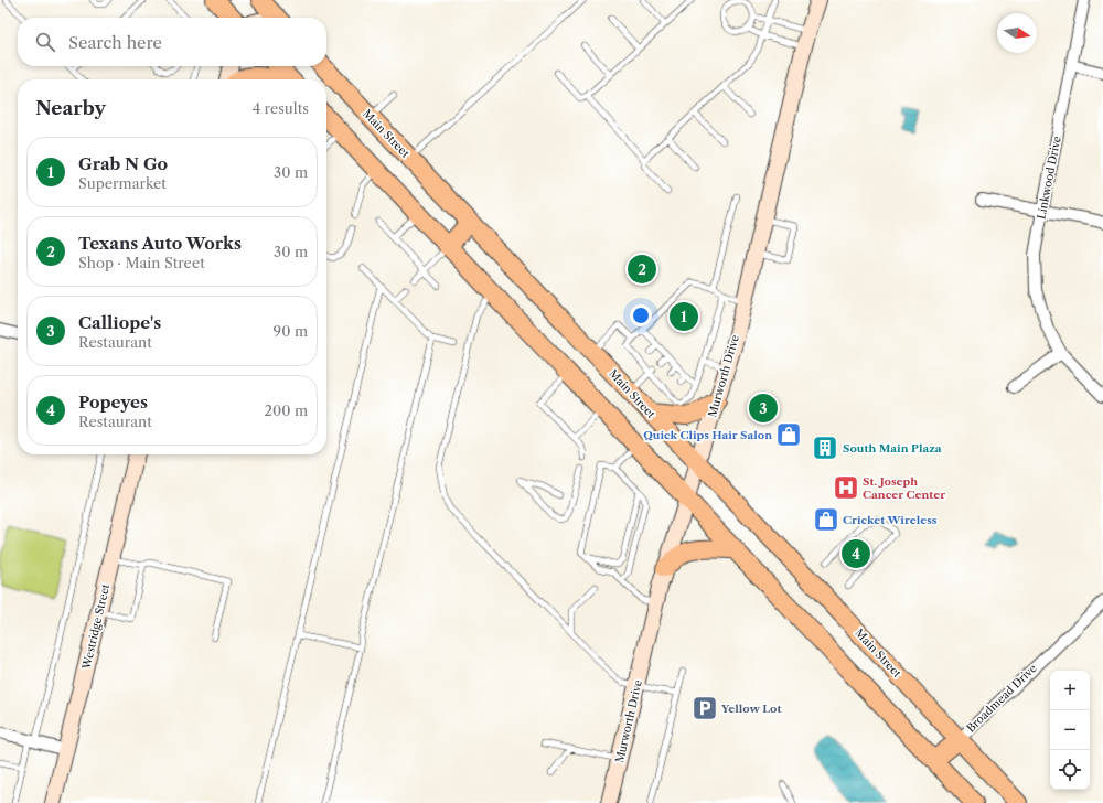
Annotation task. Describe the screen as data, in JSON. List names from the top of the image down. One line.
{"streets":{"main road":["Main Street"],"street":["Linkwood Drive","Murworth Drive","Westridge Street","Broadmead Drive"]},"crossings":[["Main Street","Murworth Drive"],["Main Street","Broadmead Drive"]],"places":{"shop":["Quick Clips Hair Salon","Cricket Wireless"],"building":["South Main Plaza"],"hospital":["St. Joseph Cancer Center"],"parking":["Yellow Lot"]},"north":"right","page":{"search":"Search here","heading":["Nearby","4 results"],"list":[{"mark":"1","name":"Grab N Go","note":"Supermarket","value":"30 m"},{"mark":"2","name":"Texans Auto Works","note":"Shop · Main Street","value":"30 m"},{"mark":"3","name":"Calliope's","note":"Restaurant","value":"90 m"},{"mark":"4","name":"Popeyes","note":"Restaurant","value":"200 m"}],"pins":["2","1","3","4"],"map_buttons":["+","−"]}}
